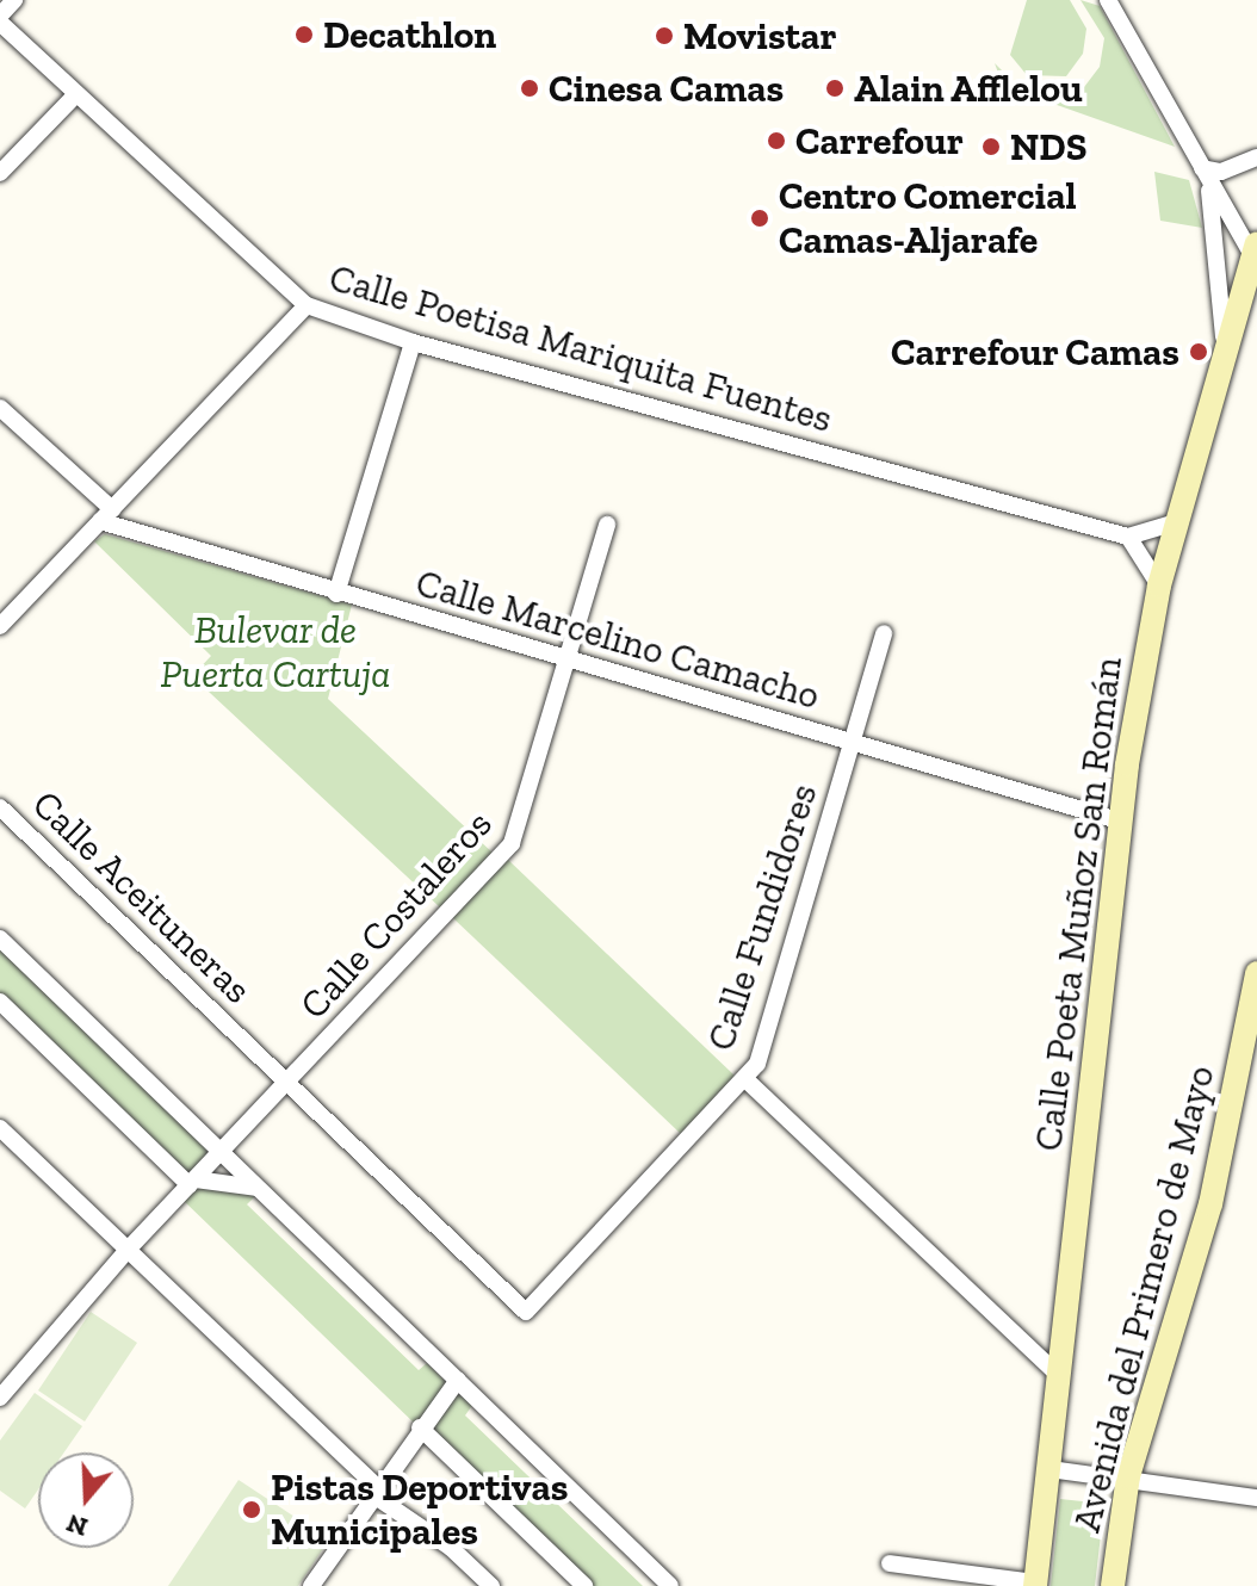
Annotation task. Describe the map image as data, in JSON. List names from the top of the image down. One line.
{"streets":{"main road":["Calle Poeta Muñoz San Román","Avenida del Primero de Mayo"],"street":["Calle Poetisa Mariquita Fuentes","Calle Marcelino Camacho","Calle Aceituneras","Calle Costaleros","Calle Fundidores"]},"crossings":[["Calle Marcelino Camacho","Calle Poeta Muñoz San Román"],["Calle Marcelino Camacho","Calle Costaleros"],["Calle Marcelino Camacho","Calle Fundidores"],["Calle Aceituneras","Calle Costaleros"],["Calle Aceituneras","Calle Fundidores"]],"parks":["Bulevar de Puerta Cartuja"],"places":["Decathlon","Movistar","Cinesa Camas","Alain Afflelou","Carrefour","NDS","Centro Comercial Camas-Aljarafe","Carrefour Camas","Pistas Deportivas Municipales"],"north":"bottom"}
